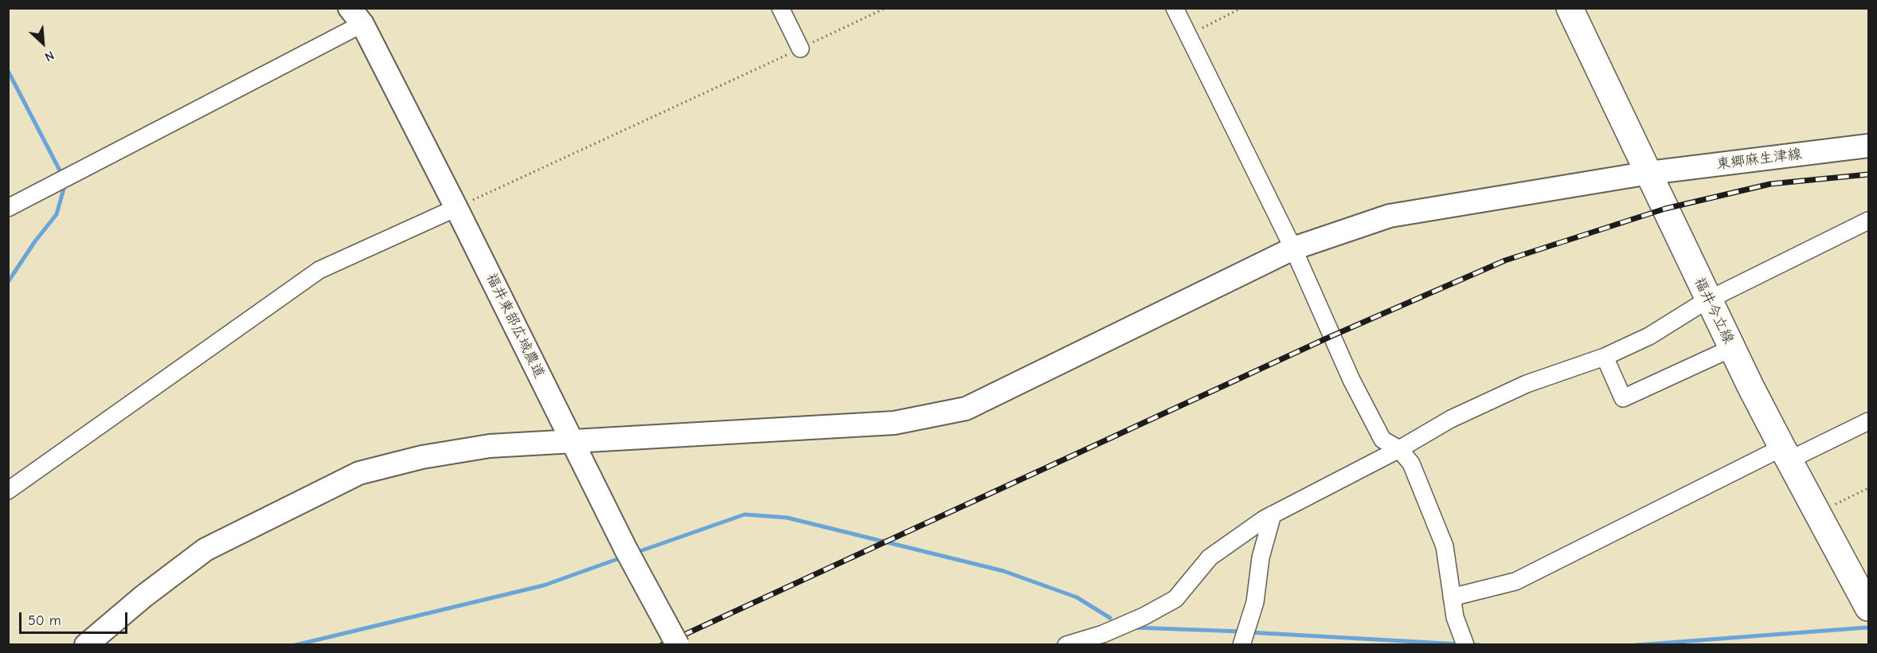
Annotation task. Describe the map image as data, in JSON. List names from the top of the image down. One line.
{"streets":{"main road":["福井今立線"],"street":["東郷麻生津線","福井東部広域農道"]},"crossings":[["東郷麻生津線","福井今立線"],["東郷麻生津線","福井東部広域農道"]],"scale_bar":"50 m","north":"bottom right"}
